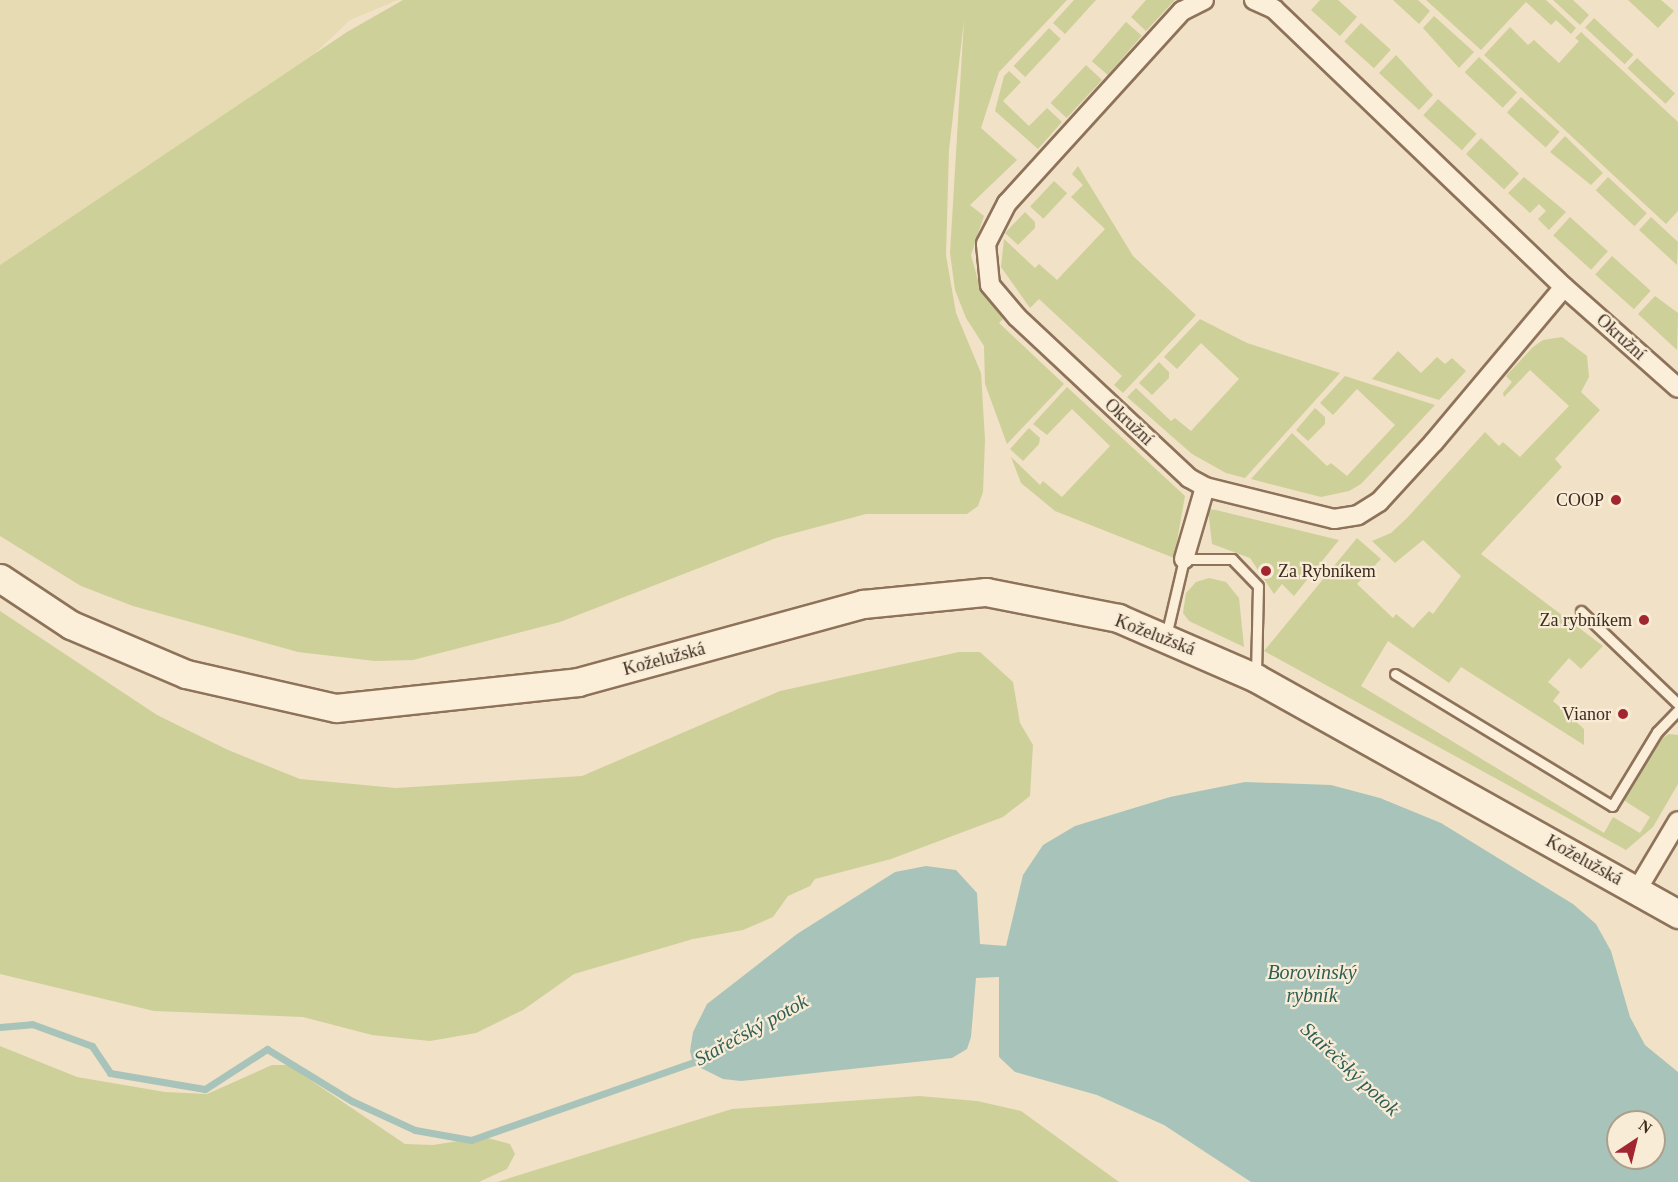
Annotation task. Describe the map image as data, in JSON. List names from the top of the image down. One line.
{"streets":{"main road":["Koželužská"],"street":["Okružní"]},"water":["Borovinský rybník","Stařečský potok"],"places":["COOP","Za Rybníkem","Za rybníkem","Vianor"],"north":"top right"}
